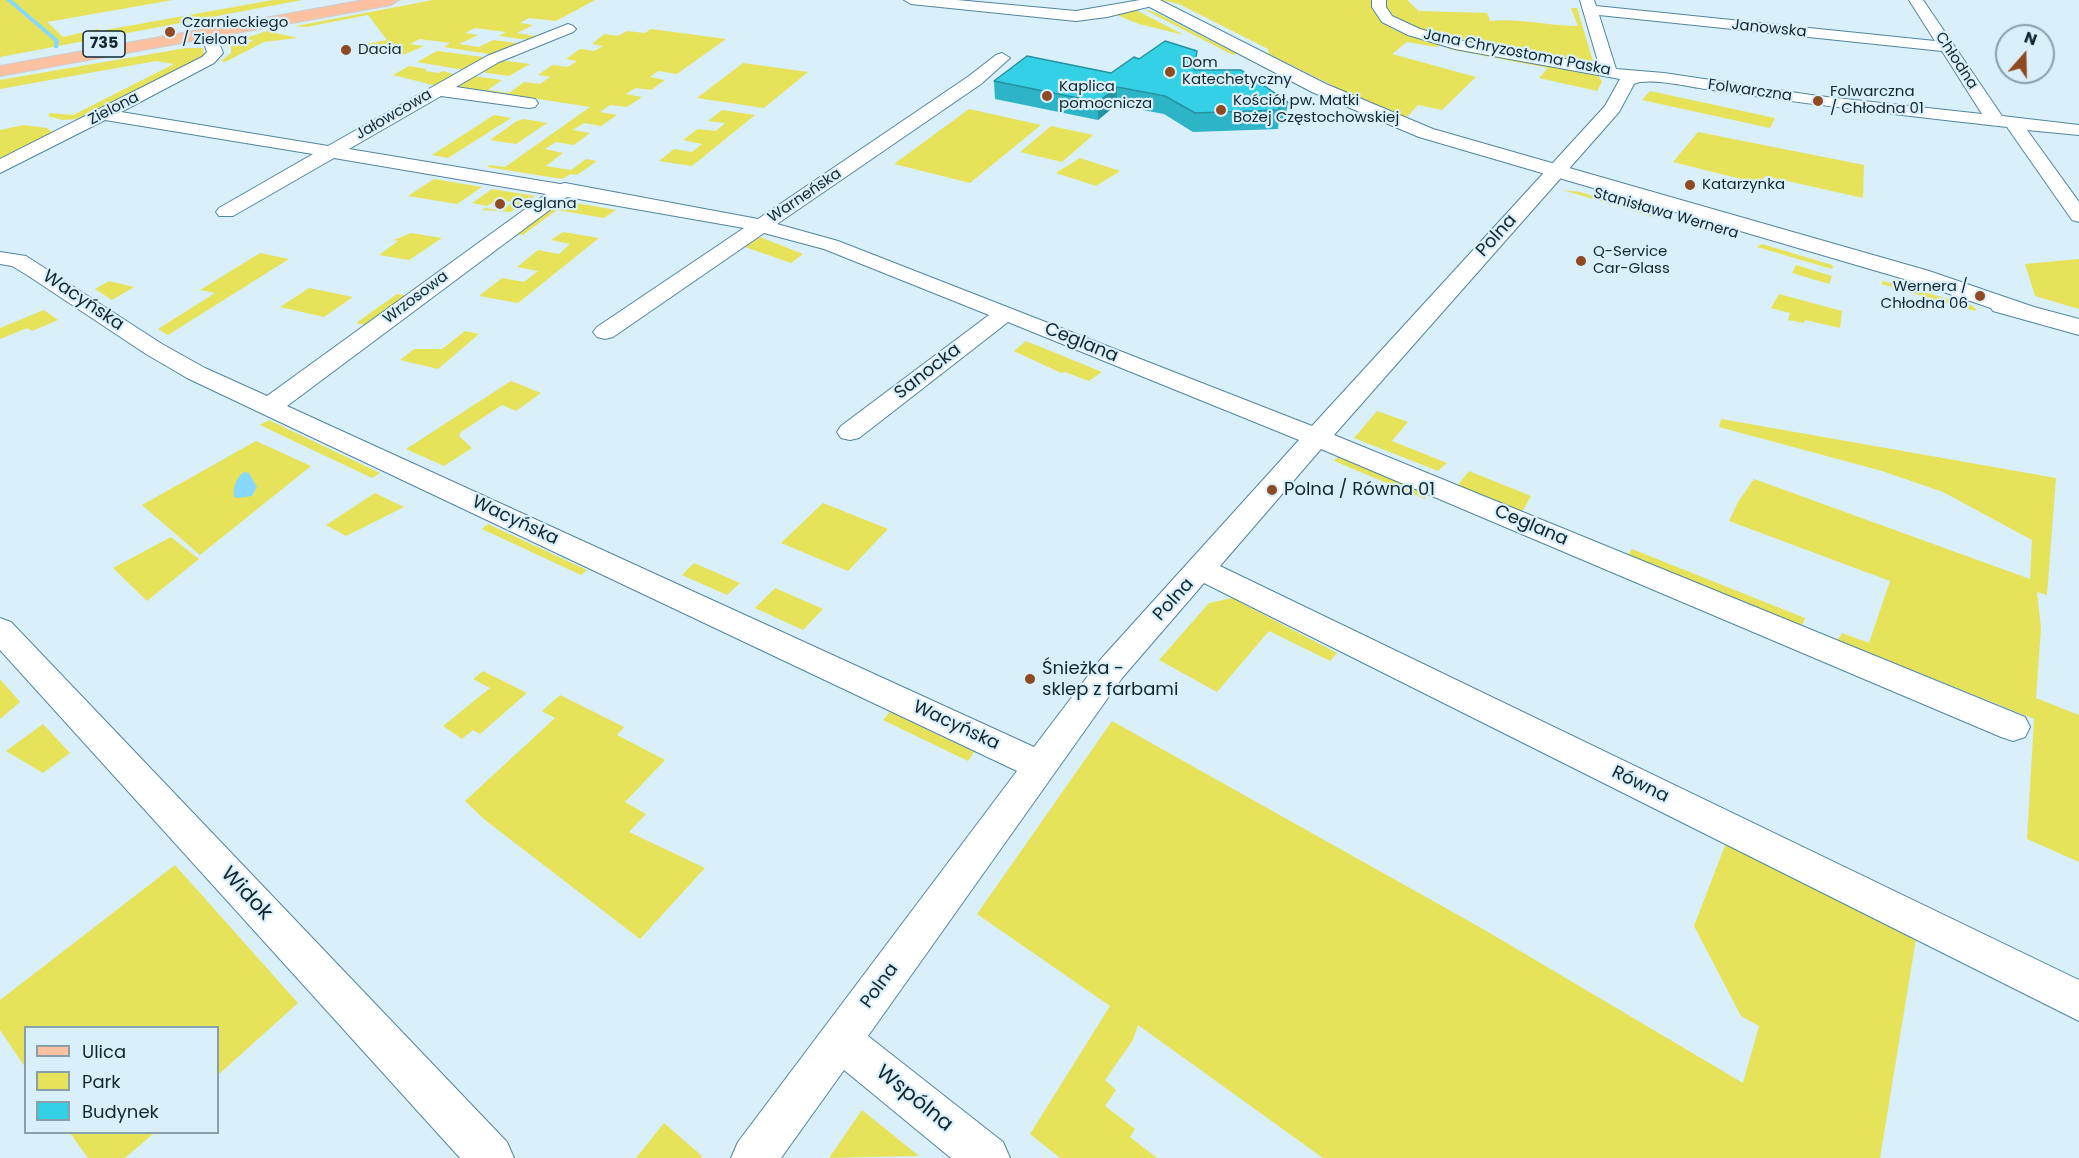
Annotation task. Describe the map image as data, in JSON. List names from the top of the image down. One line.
{"streets":{"main road":["735"],"street":["Janowska","Jana Chryzostoma Paska","Chłodna","Folwarczna","Zielona","Jałowcowa","Warneńska","Stanisława Wernera","Polna","Wrzosowa","Wacyńska","Ceglana","Sanocka","Równa","Widok","Wspólna"]},"crossings":[["Janowska","Chłodna"],["735","Zielona"],["Jana Chryzostoma Paska","Folwarczna"],["Jana Chryzostoma Paska","Polna"],["Chłodna","Folwarczna"],["Folwarczna","Polna"],["Zielona","Ceglana"],["Jałowcowa","Ceglana"],["Warneńska","Ceglana"],["Stanisława Wernera","Polna"],["Polna","Wacyńska"],["Polna","Ceglana"],["Polna","Równa"],["Polna","Wspólna"],["Wrzosowa","Wacyńska"],["Wrzosowa","Ceglana"],["Ceglana","Sanocka"]],"places":["Czarnieckiego / Zielona","Dacia","Dom Katechetyczny","Kaplica pomocnicza","Folwarczna / Chłodna 01","Kościół pw. Matki Bożej Częstochowskiej","Katarzynka","Ceglana","Q-Service Car-Glass","Wernera / Chłodna 06","Polna / Równa 01","Śnieżka - sklep z farbami"],"legend":["Ulica","Park","Budynek"],"north":"top"}
